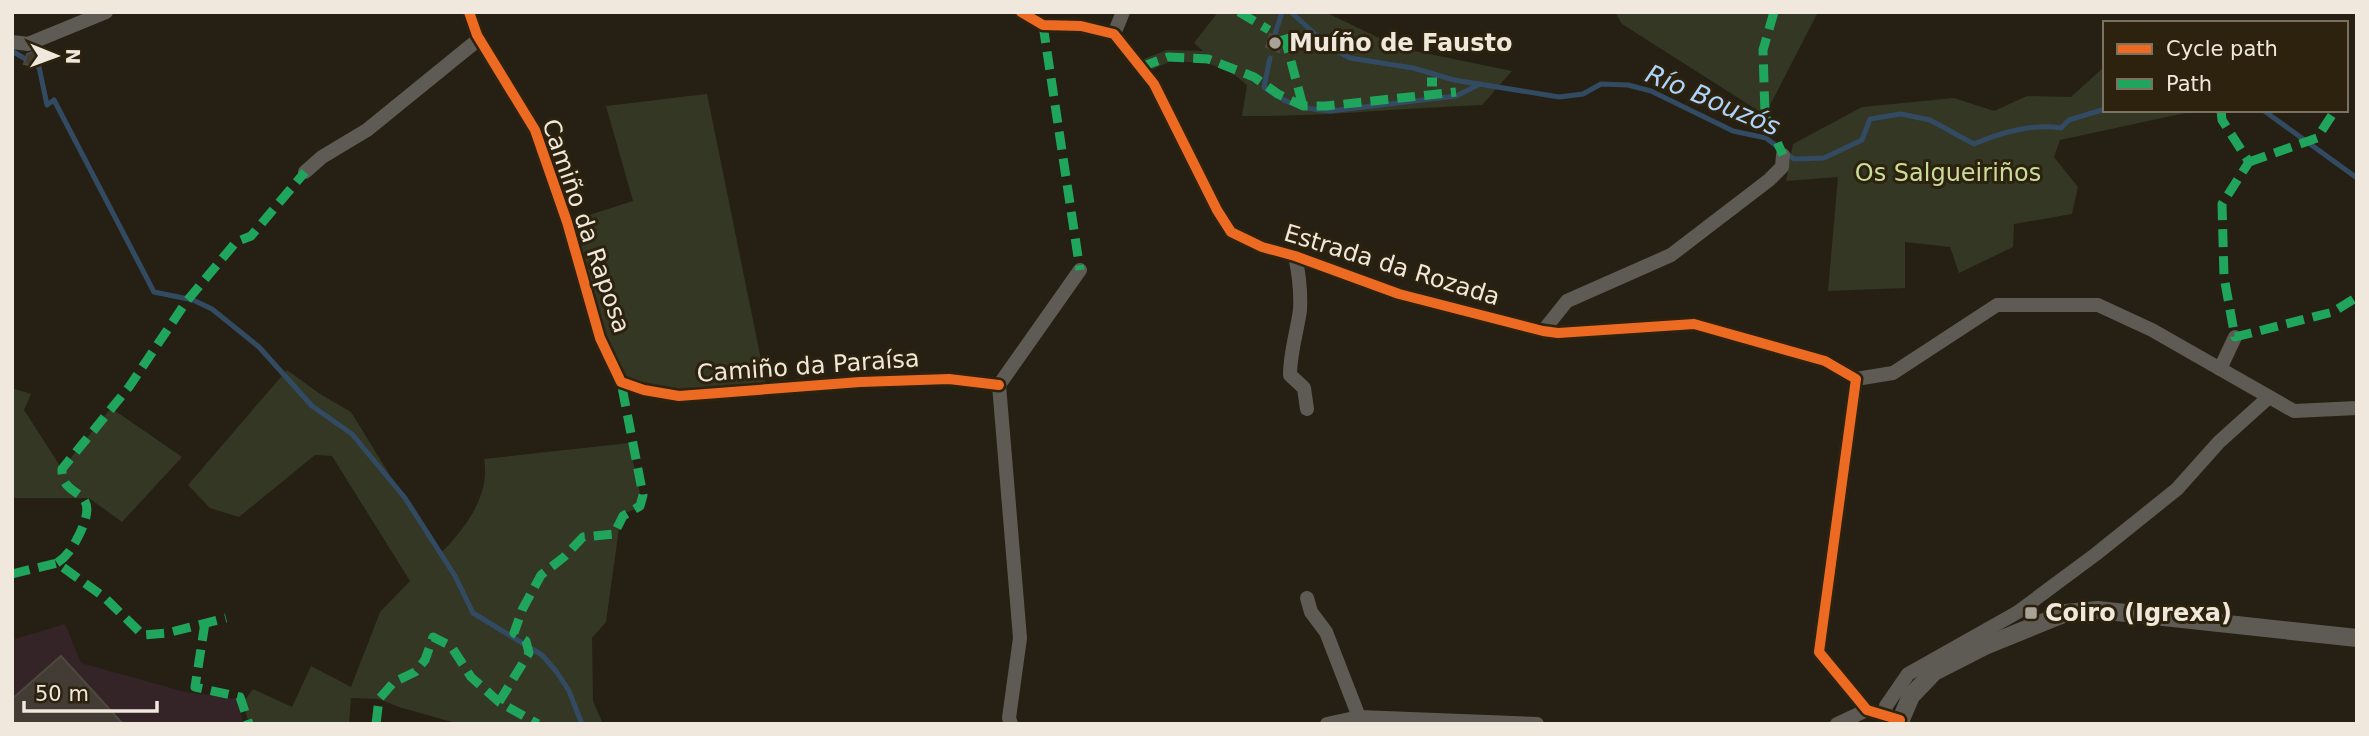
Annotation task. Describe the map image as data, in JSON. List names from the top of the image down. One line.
{"streets":{"street":["Camiño da Raposa","Estrada da Rozada","Camiño da Paraísa"]},"crossings":[["Camiño da Raposa","Camiño da Paraísa"]],"water":["Río Bouzós"],"parks":["Os Salgueiriños"],"places":{"other":["Muíño de Fausto"],"transit":["Coiro (Igrexa)"]},"legend":["Cycle path","Path"],"scale_bar":"50 m","north":"right"}
